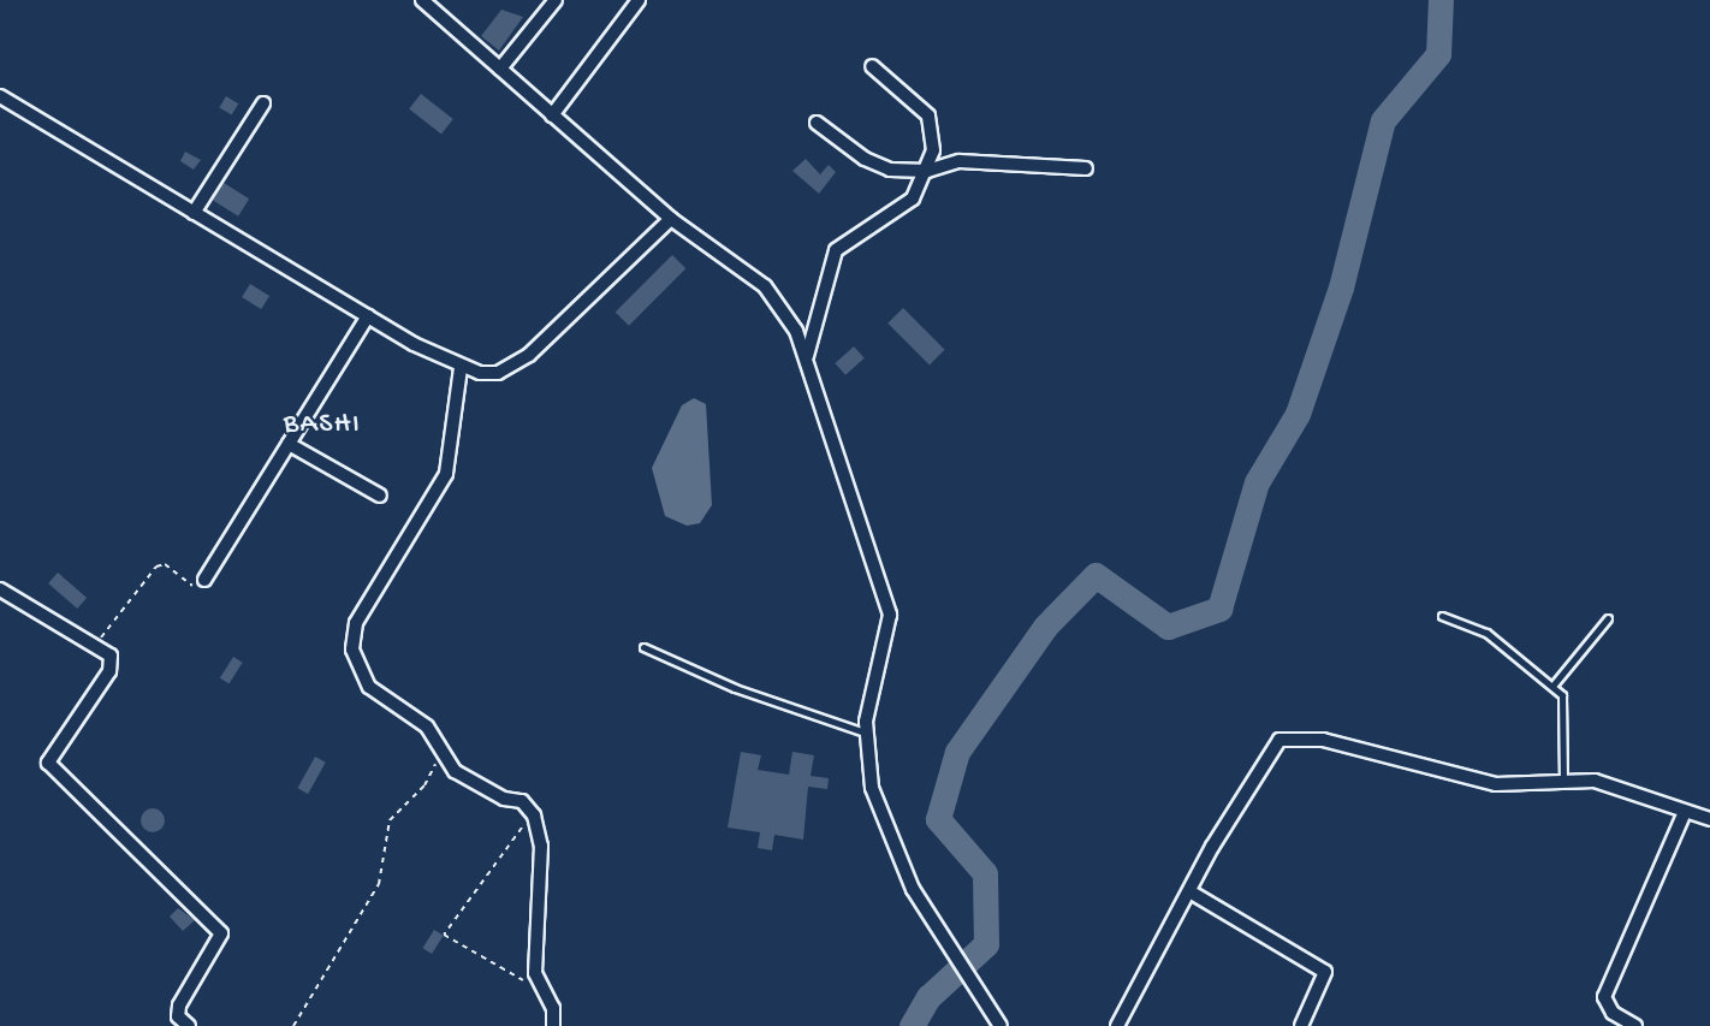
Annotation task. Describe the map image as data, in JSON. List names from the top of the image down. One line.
{"districts":["BASHI"]}
